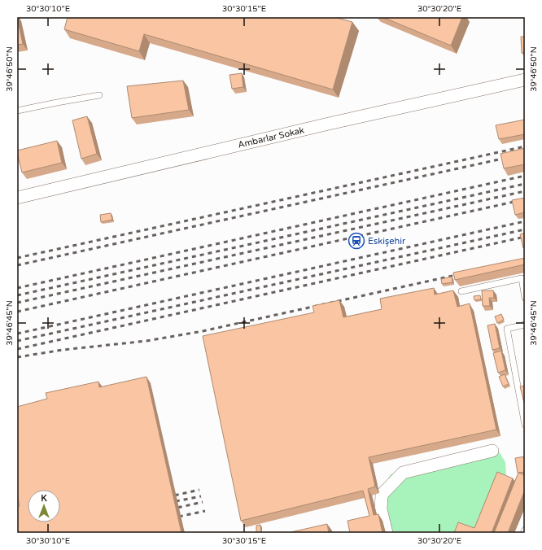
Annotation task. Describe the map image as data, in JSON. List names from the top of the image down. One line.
{"streets":{"street":["Ambarlar Sokak"]},"places":{"station":["Eskişehir"]},"north":"top","coordinates":["30°30'10\"E","30°30'15\"E","30°30'20\"E","39°46'50\"N","39°46'45\"N"]}
